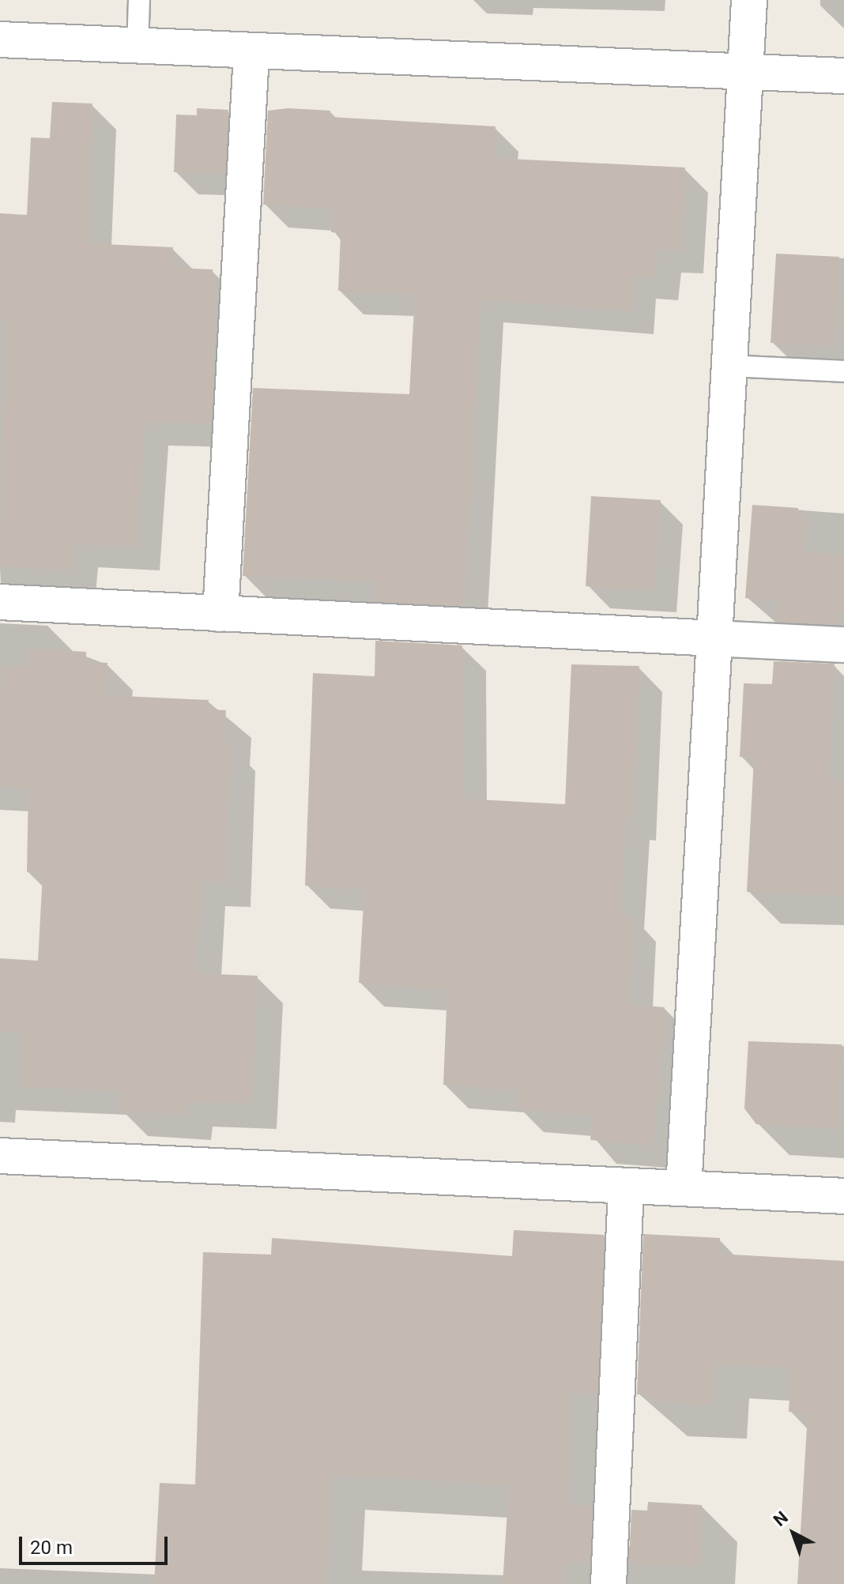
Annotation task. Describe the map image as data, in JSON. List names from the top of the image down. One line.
{"scale_bar":"20 m","north":"top left"}
